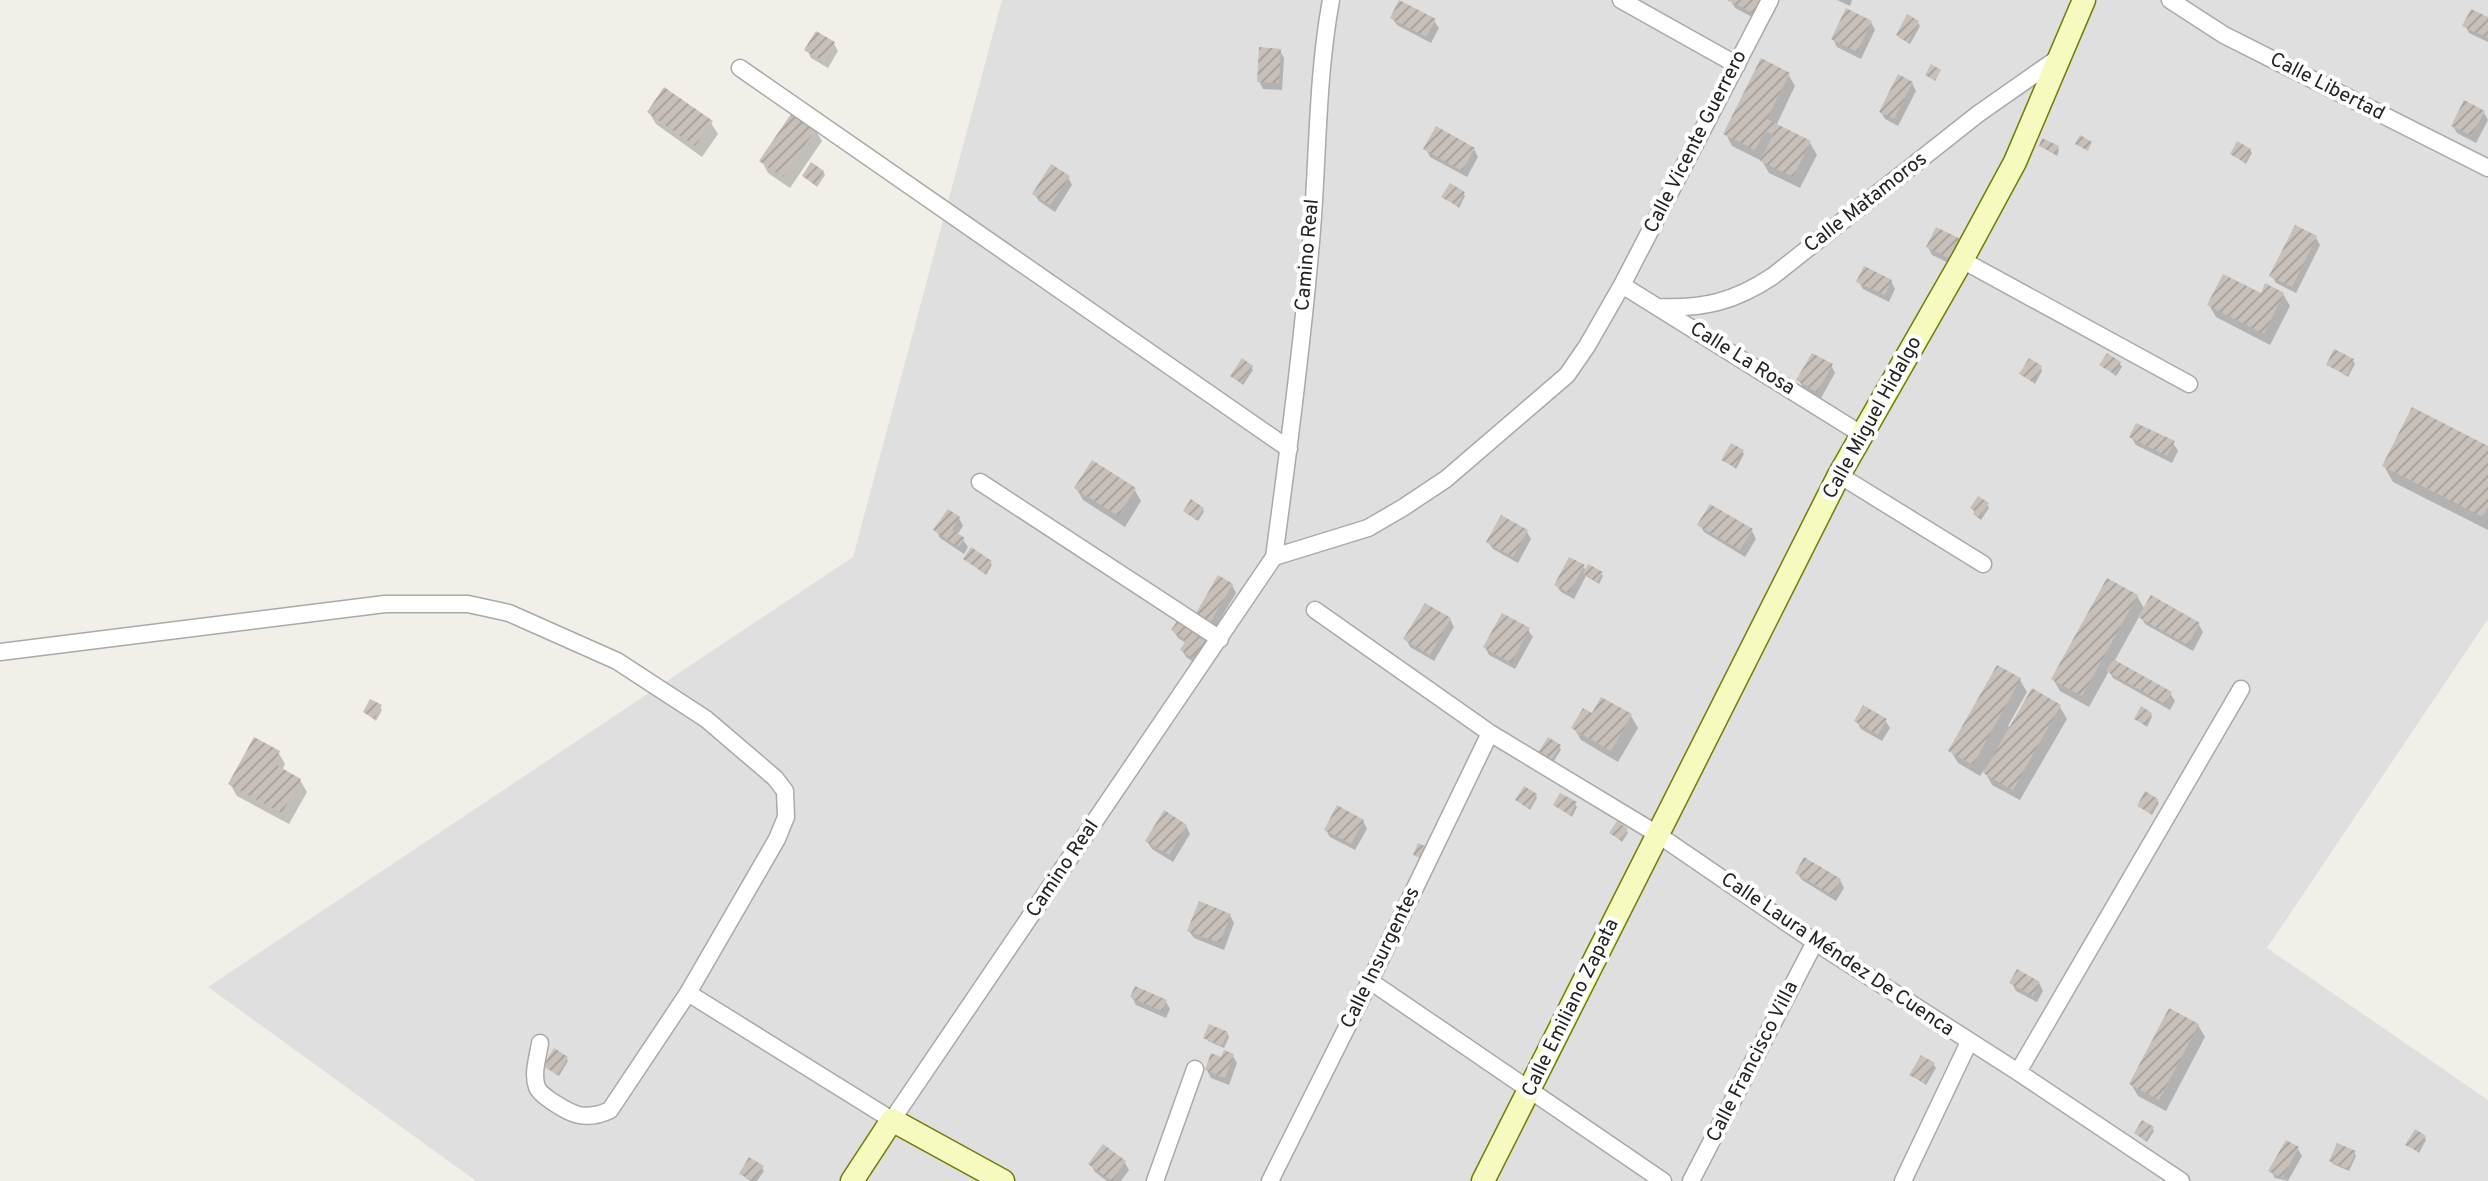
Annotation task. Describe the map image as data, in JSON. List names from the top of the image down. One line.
{"streets":{"street":["Calle Libertad","Calle Vicente Guerrero","Calle Matamoros","Camino Real","Calle La Rosa","Calle Miguel Hidalgo","Calle Laura Méndez De Cuenca","Calle Insurgentes","Calle Emiliano Zapata","Calle Francisco Villa"]},"crossings":[["Calle Vicente Guerrero","Calle La Rosa"],["Calle Matamoros","Calle La Rosa"],["Calle Matamoros","Calle Miguel Hidalgo"],["Calle La Rosa","Calle Miguel Hidalgo"],["Calle Miguel Hidalgo","Calle Laura Méndez De Cuenca"],["Calle Miguel Hidalgo","Calle Emiliano Zapata"],["Calle Laura Méndez De Cuenca","Calle Insurgentes"],["Calle Laura Méndez De Cuenca","Calle Emiliano Zapata"],["Calle Laura Méndez De Cuenca","Calle Francisco Villa"]]}
